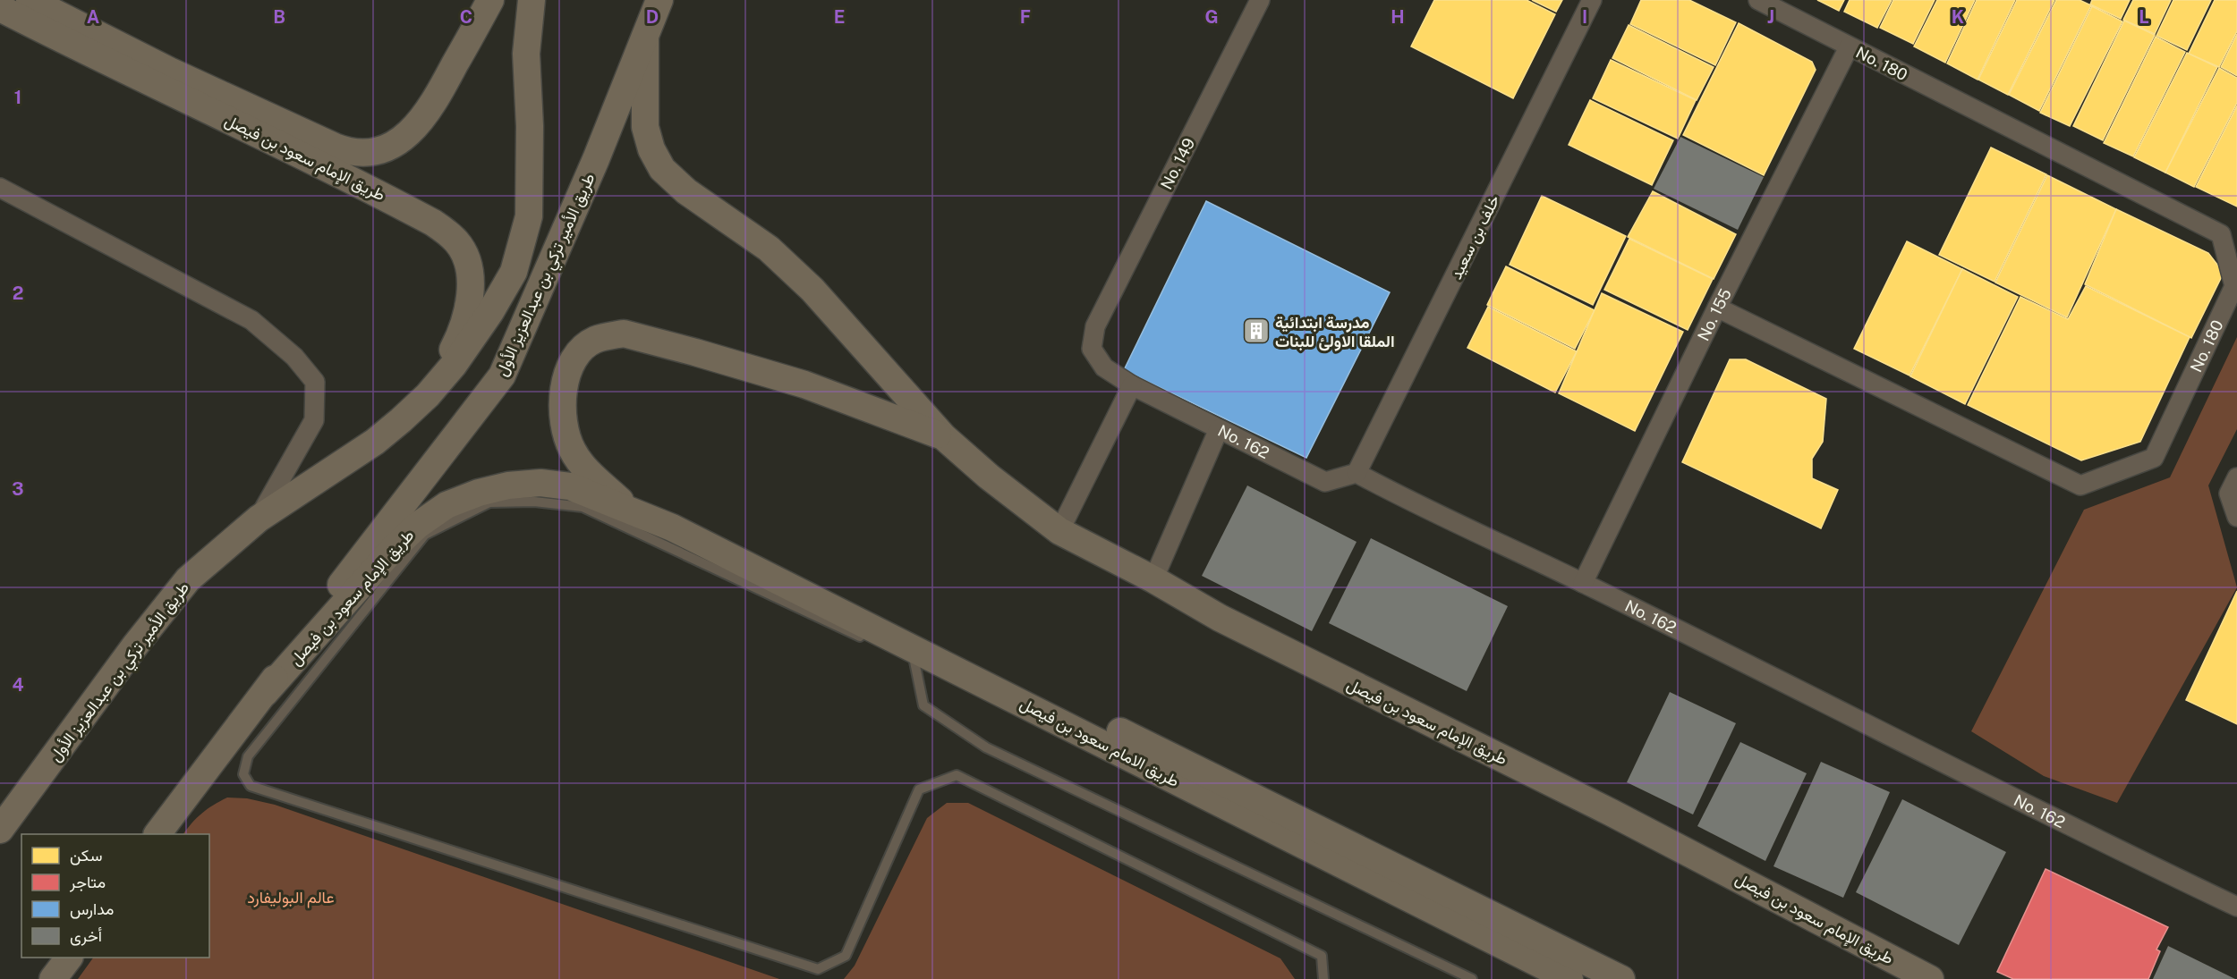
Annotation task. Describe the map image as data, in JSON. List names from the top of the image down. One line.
{"streets":{"main road":["طريق الإمام سعود بن فيصل","طريق الأمير تركي بن عبدالعزيز الأول","طريق الامام سعود بن فيصل"],"street":["No. 180","No. 149","خلف بن سعيد","No. 155","No. 162"]},"crossings":[["No. 180","No. 155"],["طريق الإمام سعود بن فيصل","طريق الأمير تركي بن عبدالعزيز الأول"],["طريق الإمام سعود بن فيصل","طريق الامام سعود بن فيصل"],["No. 149","No. 162"],["خلف بن سعيد","No. 162"],["No. 155","No. 162"]],"parks":["عالم البوليفارد"],"places":{"building":["مدرسة ابتدائية الملقا الاولئ للبنات"]},"legend":["سكن","متاجر","مدارس","أخرى"],"grid":{"columns":["A","B","C","D","E","F","G","H","I","J","K","L"],"rows":["1","2","3","4"]}}
